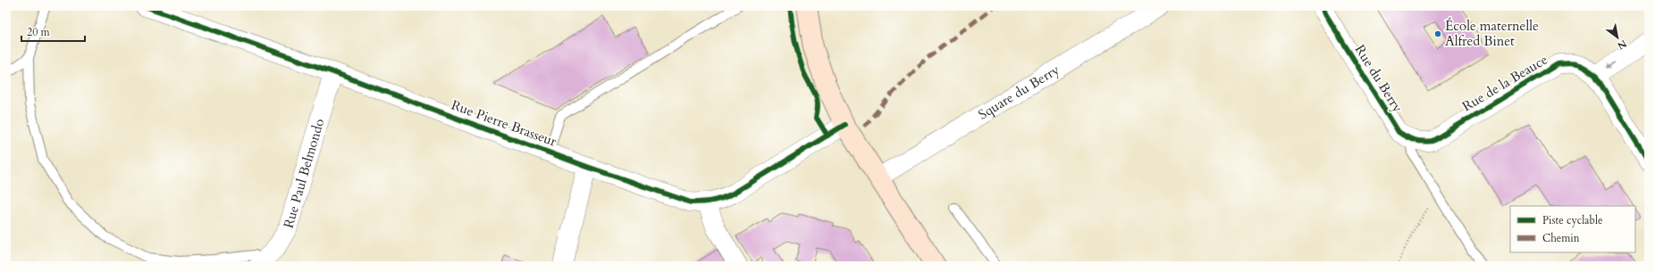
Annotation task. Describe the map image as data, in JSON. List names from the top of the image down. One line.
{"streets":{"street":["Rue du Berry","Rue de la Beauce","Square du Berry","Rue Pierre Brasseur","Rue Paul Belmondo"]},"crossings":[["Rue du Berry","Rue de la Beauce"],["Rue Pierre Brasseur","Rue Paul Belmondo"]],"places":["École maternelle Alfred Binet"],"legend":["Piste cyclable","Chemin"],"scale_bar":"20 m","north":"bottom right"}
